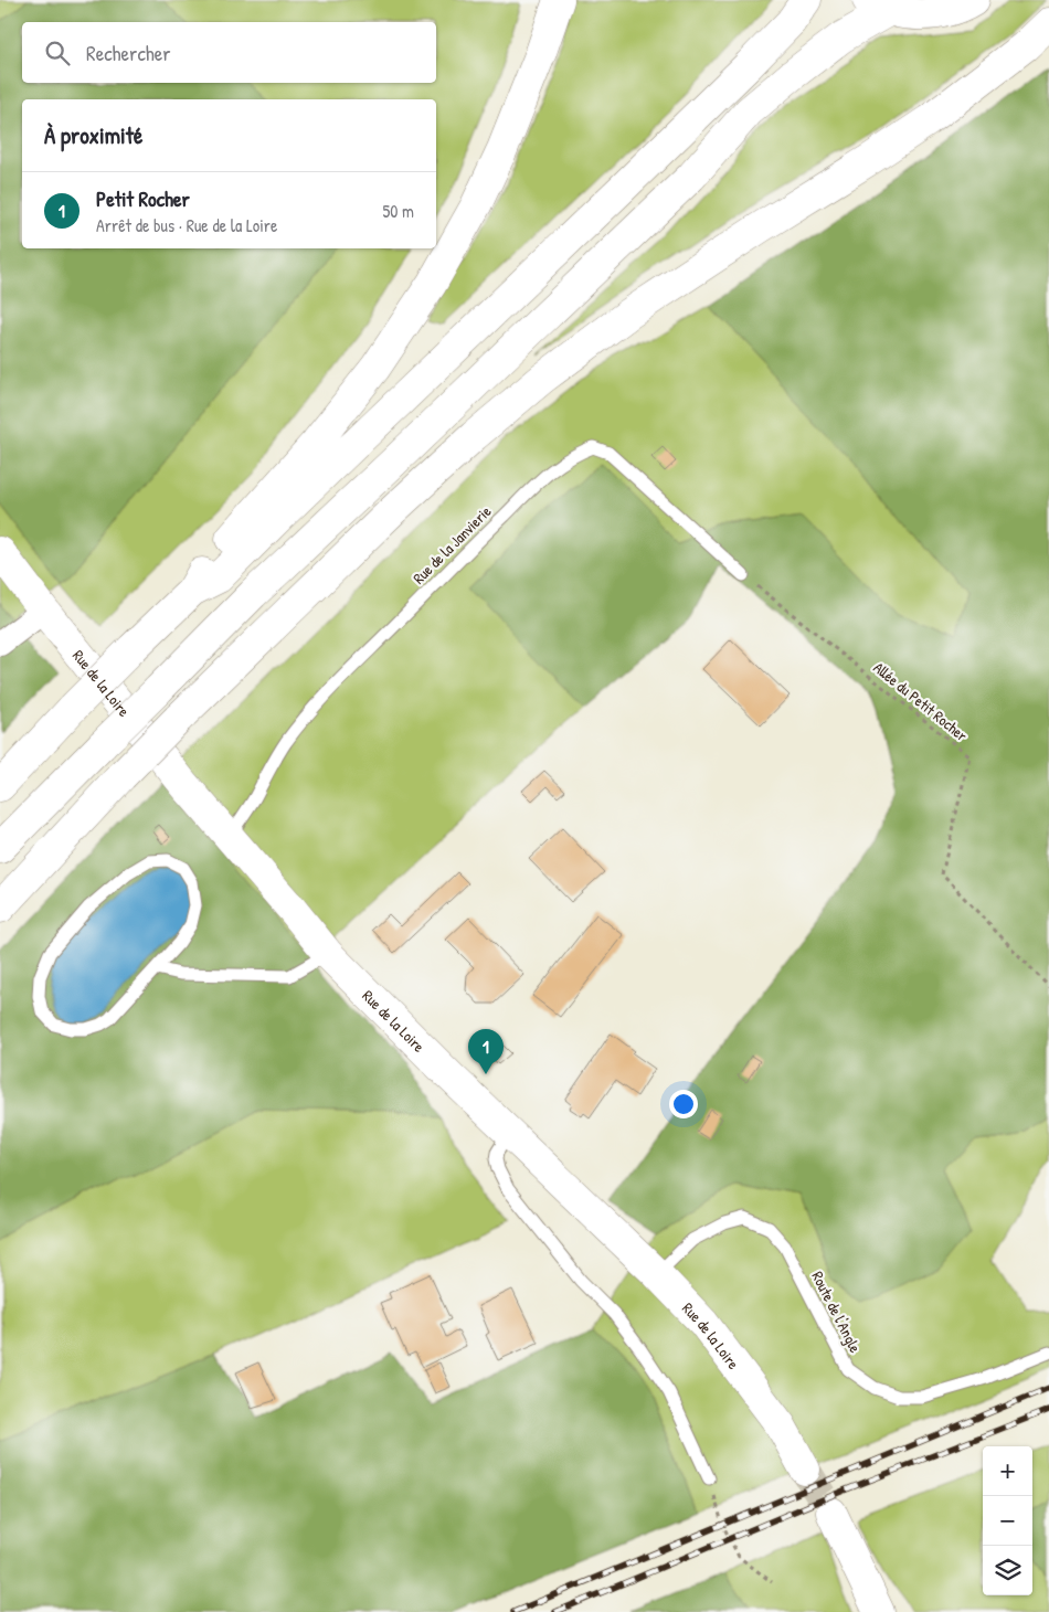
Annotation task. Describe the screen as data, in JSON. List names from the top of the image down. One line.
{"streets":{"main road":["Rue de la Loire"],"lane":["Rue de la Janvierie","Route de l'Angle"],"path":["Allée du Petit Rocher"]},"crossings":[["Rue de la Janvierie","Rue de la Loire"],["Rue de la Janvierie","Allée du Petit Rocher"],["Rue de la Loire","Route de l'Angle"]],"page":{"search":"Rechercher","heading":"À proximité","list":[{"mark":"1","name":"Petit Rocher","note":"Arrêt de bus · Rue de la Loire","value":"50 m"}],"pins":"1","map_buttons":["+","−"]}}
